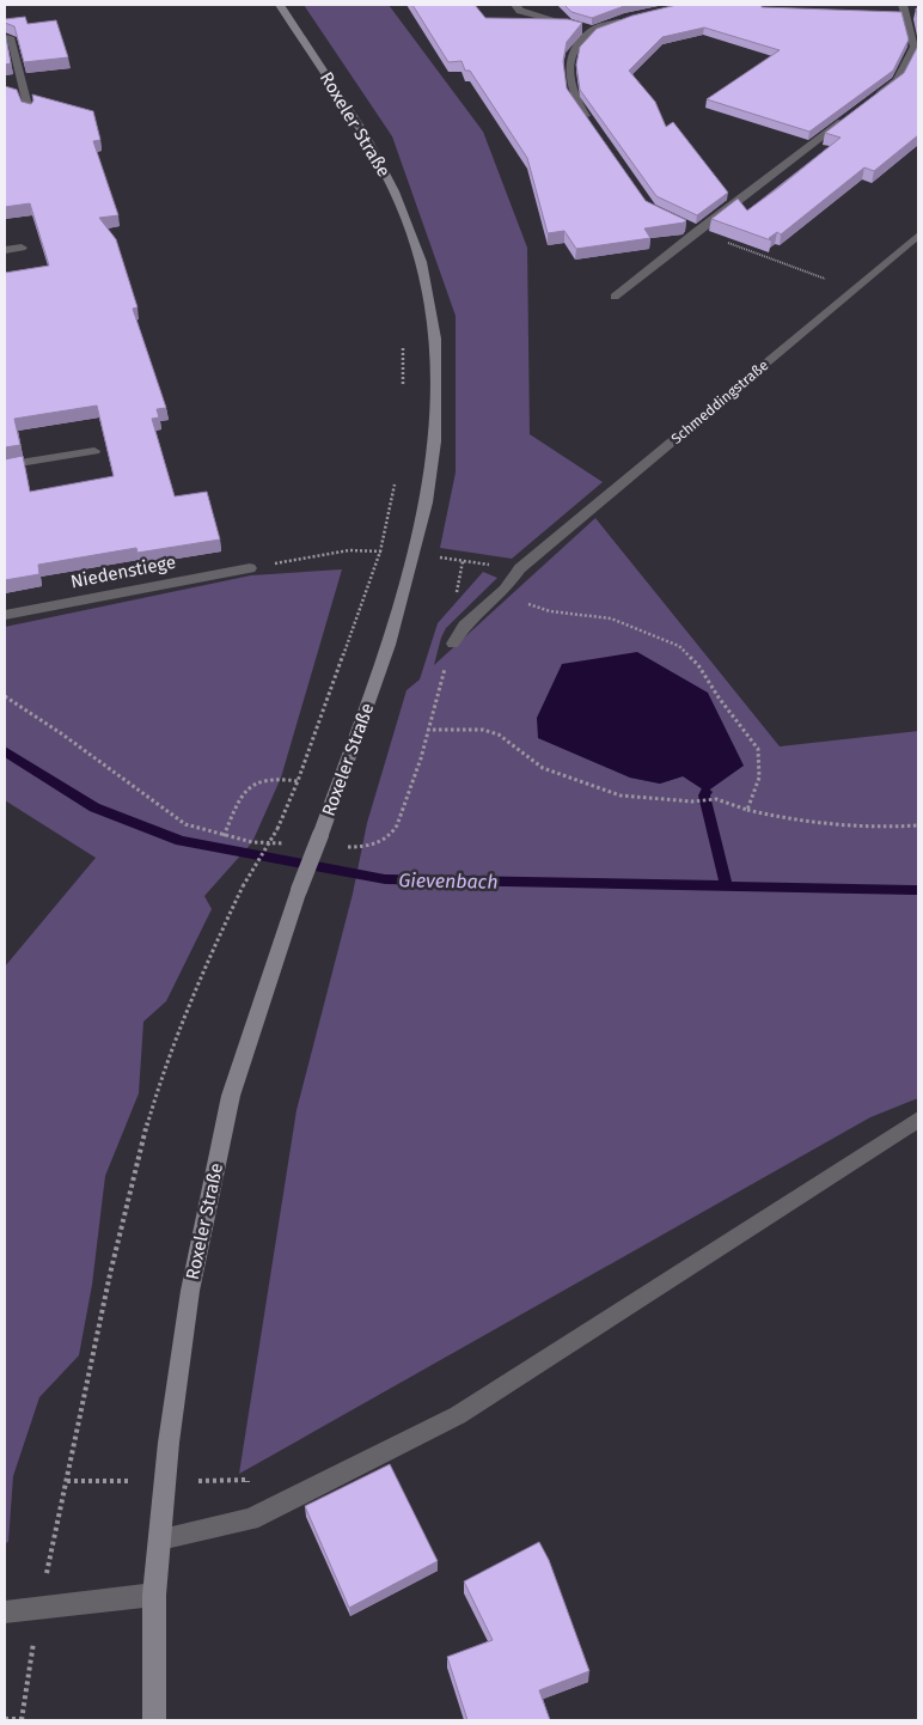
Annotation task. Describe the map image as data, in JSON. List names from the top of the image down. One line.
{"streets":{"main road":["Roxeler Straße"],"street":["Schmeddingstraße","Niedenstiege"]},"water":["Gievenbach"]}
